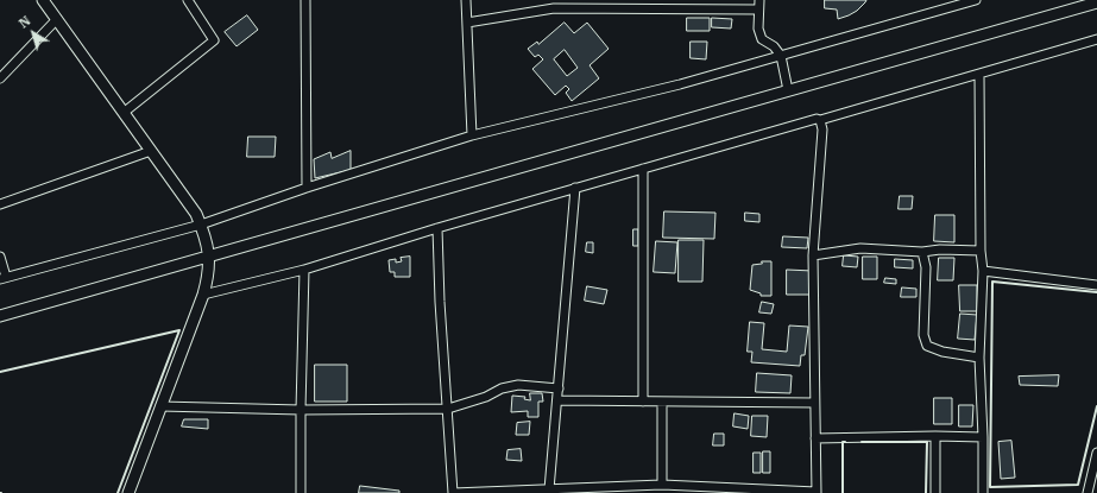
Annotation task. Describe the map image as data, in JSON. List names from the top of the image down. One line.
{"north":"top left"}
